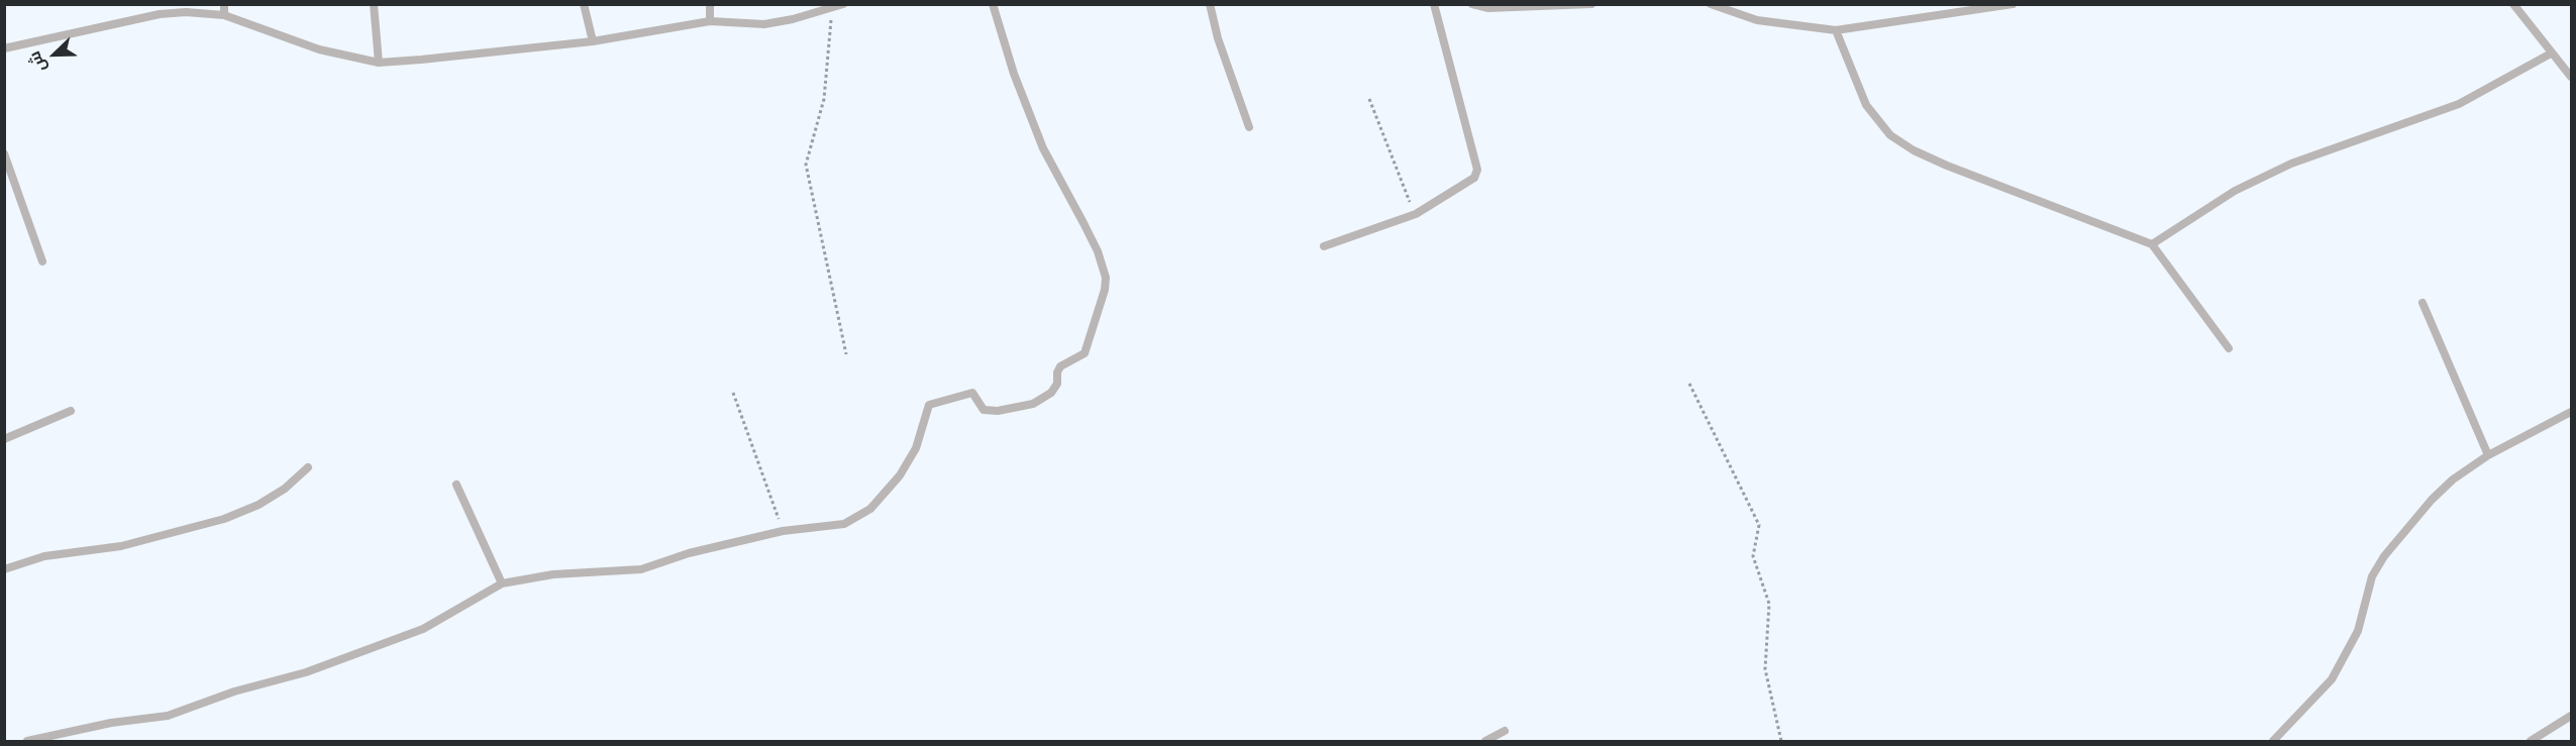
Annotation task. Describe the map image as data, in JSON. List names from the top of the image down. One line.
{"north":"bottom left"}
